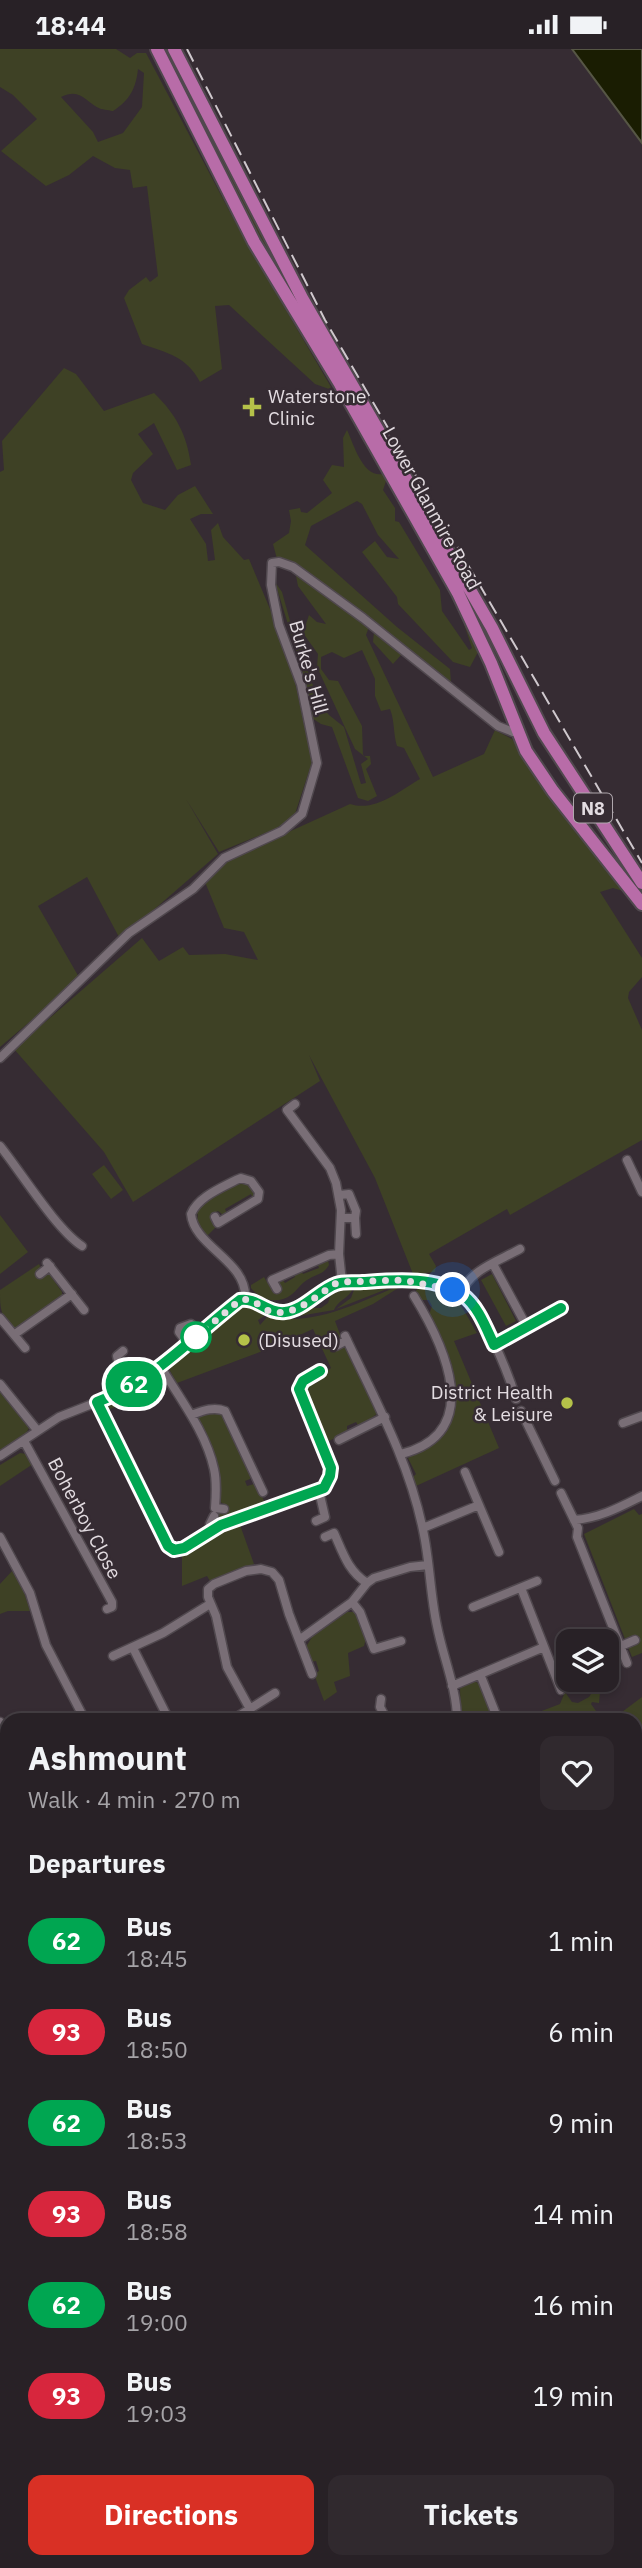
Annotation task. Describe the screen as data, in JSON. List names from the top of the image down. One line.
{"streets":{"highway":["Lower Glanmire Road","N8"],"street":["Burke's Hill","Boherboy Close"]},"crossings":[["Lower Glanmire Road","Burke's Hill"]],"places":{"health":["Waterstone Clinic"],"other":["(Disused)","District Health & Leisure"]},"lines":["bus line 62"],"page":{"status":"18:44","on_map":"62","heading":[["Ashmount","Walk · 4 min · 270 m"],"Departures"],"list":[{"mark":"62","name":"Bus","note":"18:45","value":"1 min"},{"mark":"93","name":"Bus","note":"18:50","value":"6 min"},{"mark":"62","name":"Bus","note":"18:53","value":"9 min"},{"mark":"93","name":"Bus","note":"18:58","value":"14 min"},{"mark":"62","name":"Bus","note":"19:00","value":"16 min"},{"mark":"93","name":"Bus","note":"19:03","value":"19 min"}],"buttons":["Directions","Tickets"]}}
